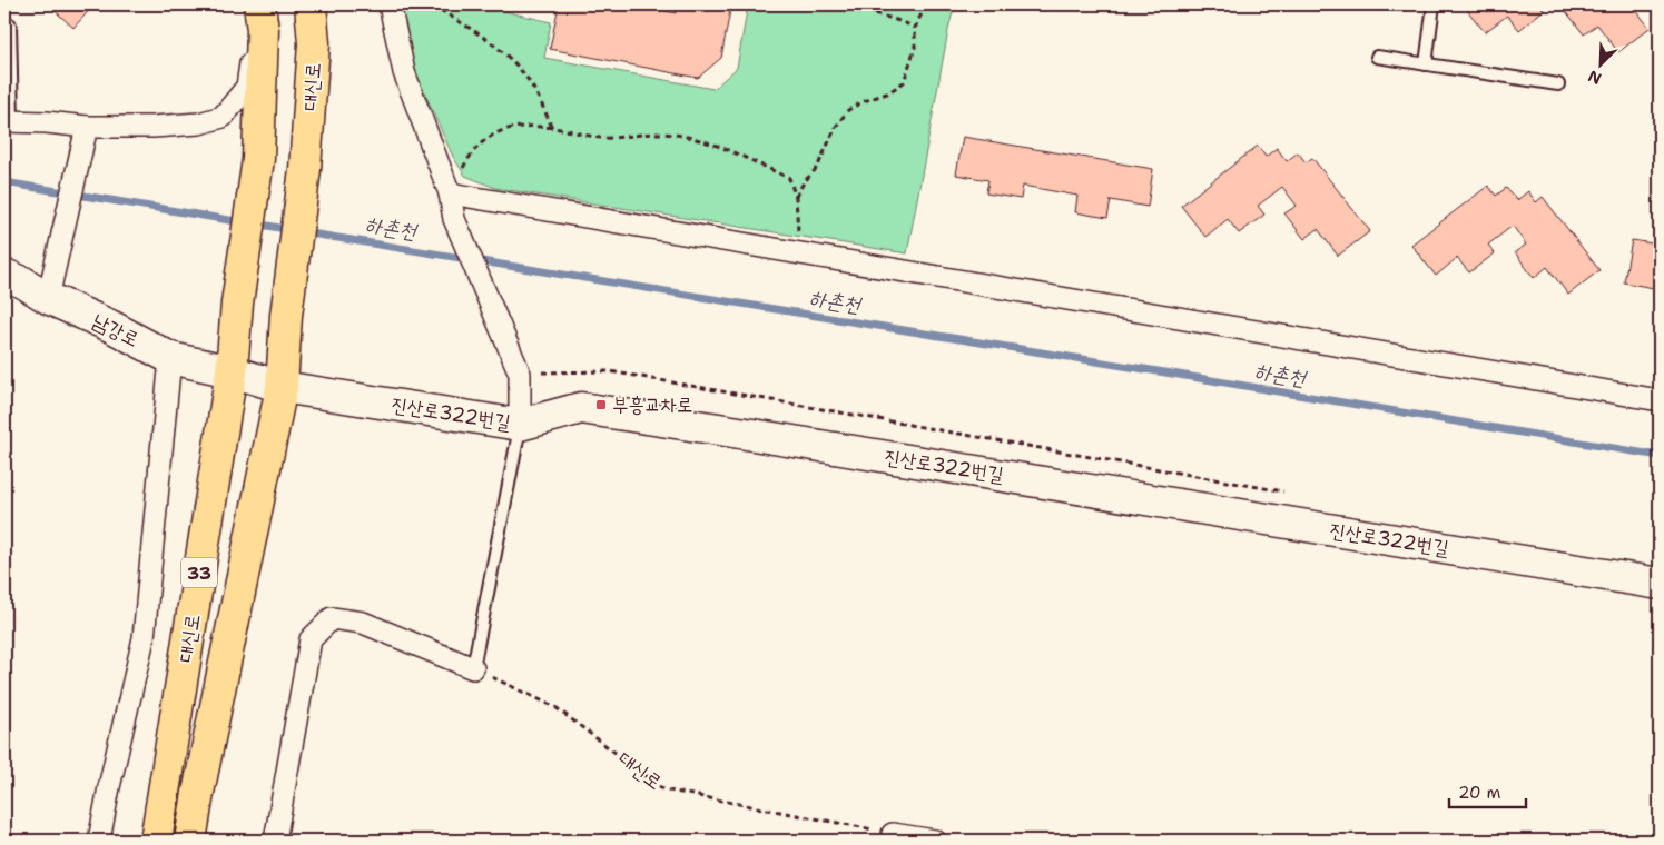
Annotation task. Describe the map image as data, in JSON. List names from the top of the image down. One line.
{"streets":{"highway":["대신로","33"],"street":["남강로","진산로322번길"]},"crossings":[["대신로","남강로"],["대신로","진산로322번길"],["남강로","진산로322번길"]],"water":["하촌천"],"places":{"transit":["부흥교차로"]},"scale_bar":"20 m","north":"bottom left"}
